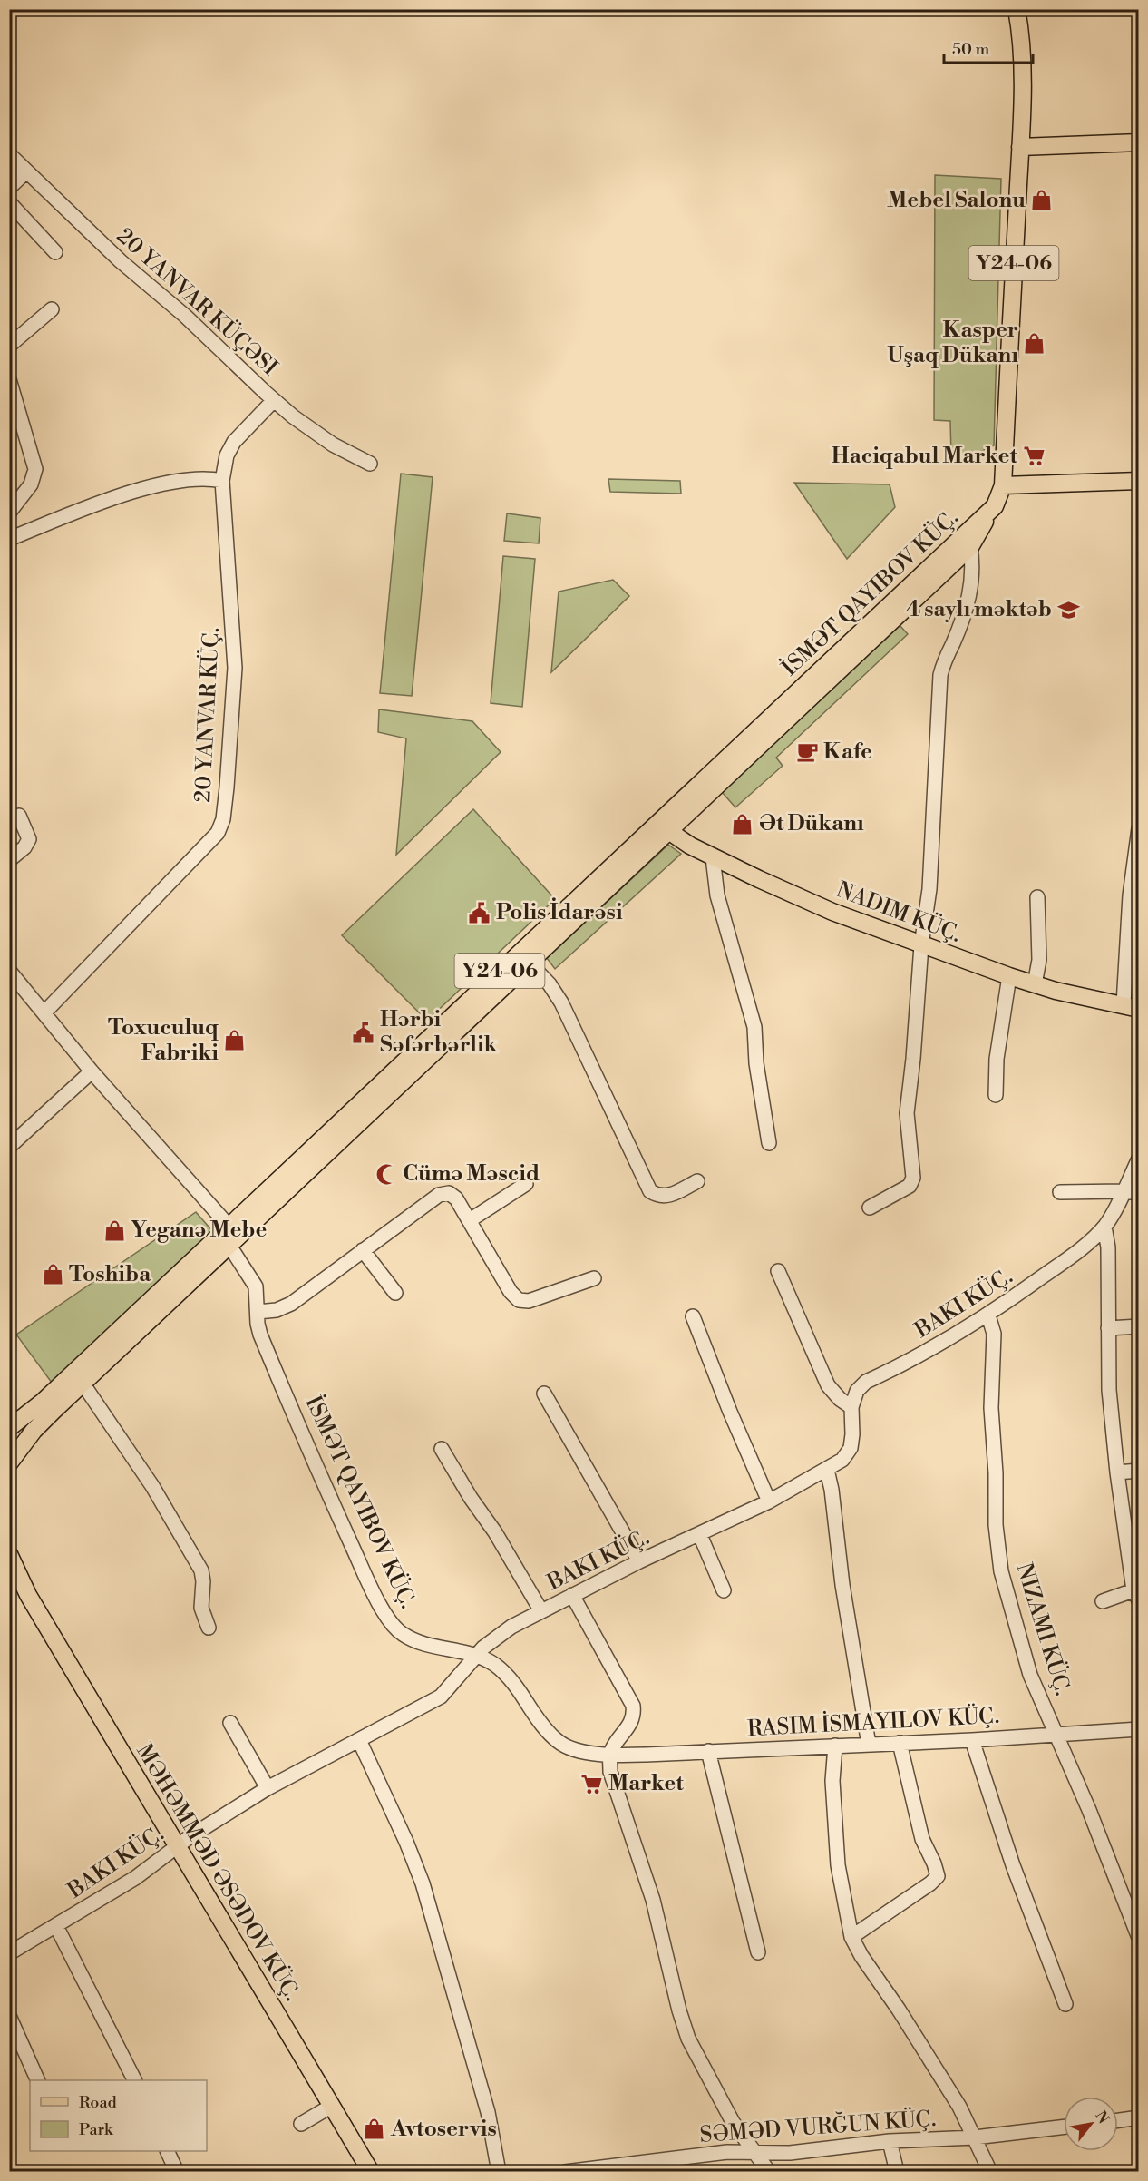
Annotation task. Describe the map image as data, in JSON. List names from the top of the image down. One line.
{"streets":{"main road":["Y24-06","NADIM KÜÇ.","MƏHƏMMƏD ƏSƏDOV KÜÇ."],"street":["20 YANVAR KÜÇƏSI","20 YANVAR KÜÇ.","NIZAMI KÜÇ.","SƏMƏD VURĞUN KÜÇ."]},"crossings":[["Y24-06","NADIM KÜÇ."],["20 YANVAR KÜÇƏSI","20 YANVAR KÜÇ."]],"places":{"shop":["Mebel Salonu","Kasper Uşaq Dükanı","Ət Dükanı","Toxuculuq Fabriki","Yeganə Mebe","Toshiba","Avtoservis"],"supermarket":["Haciqabul Market","Market"],"school or university":["4 saylı məktəb"],"cafe":["Kafe"],"public building":["Polis İdarəsi","Hərbi Səfərbərlik"],"mosque":["Cümə Məscid"]},"legend":["Road","Park"],"scale_bar":"50 m","north":"top right"}
